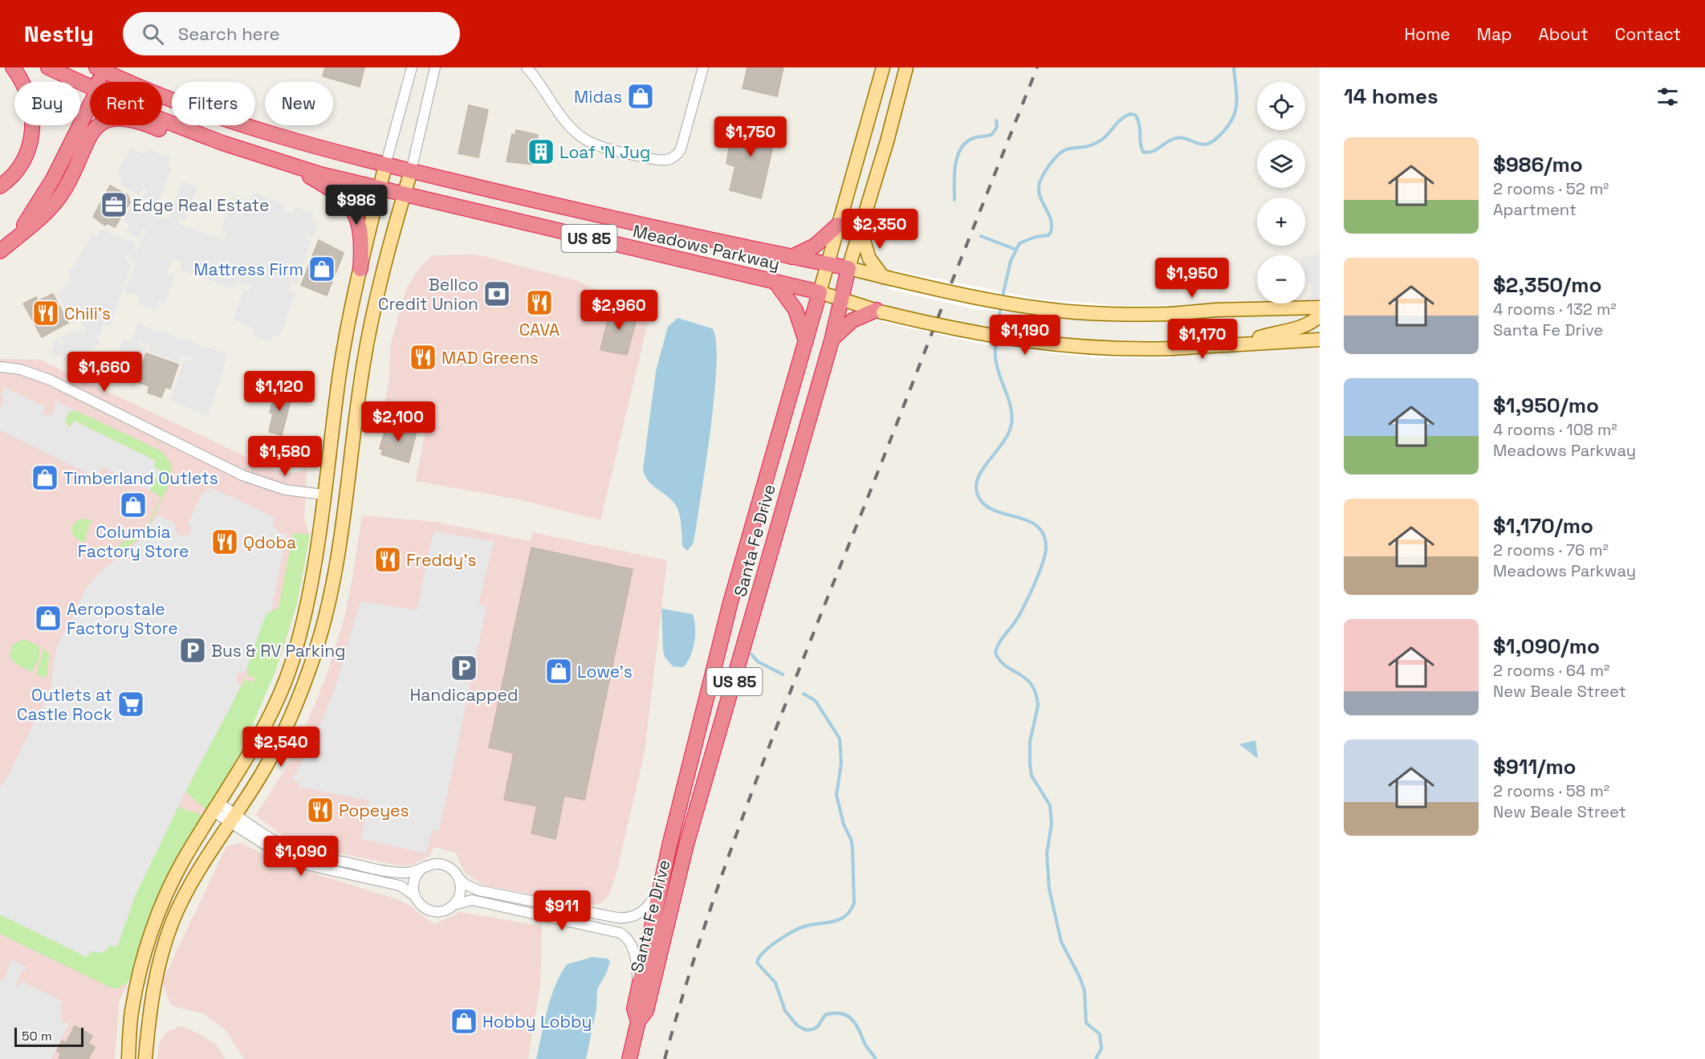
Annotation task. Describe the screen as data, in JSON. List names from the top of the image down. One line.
{"streets":{"highway":["US 85","Meadows Parkway","Santa Fe Drive"]},"crossings":[["Meadows Parkway","Santa Fe Drive"]],"places":{"shop":["Midas","Mattress Firm","Timberland Outlets","Columbia Factory Store","Aeropostale Factory Store","Lowe's","Hobby Lobby"],"building":["Loaf 'N Jug"],"office":["Edge Real Estate"],"bank":["Bellco Credit Union"],"restaurant":["CAVA","Chili's","MAD Greens","Qdoba","Freddy's","Popeyes"],"parking":["Bus & RV Parking","Handicapped"],"supermarket":["Outlets at Castle Rock"]},"scale_bar":"50 m","page":{"header":"Nestly","search":"Search here","nav":["Home","Map","About","Contact"],"heading":"14 homes","map_buttons":["+","−"],"chip":["Buy","Rent","Filters","New"],"price":["$1,750","$986","$2,350","$1,950","$2,960","$1,190","$1,170","$1,660","$1,120","$2,100","$1,580","$2,540","$1,090","$911"],"list":[{"name":"$986/mo","note":"2 rooms · 52 m² · Apartment"},{"name":"$2,350/mo","note":"4 rooms · 132 m² · Santa Fe Drive"},{"name":"$1,950/mo","note":"4 rooms · 108 m² · Meadows Parkway"},{"name":"$1,170/mo","note":"2 rooms · 76 m² · Meadows Parkway"},{"name":"$1,090/mo","note":"2 rooms · 64 m² · New Beale Street"},{"name":"$911/mo","note":"2 rooms · 58 m² · New Beale Street"}],"scale":"50 m"}}
